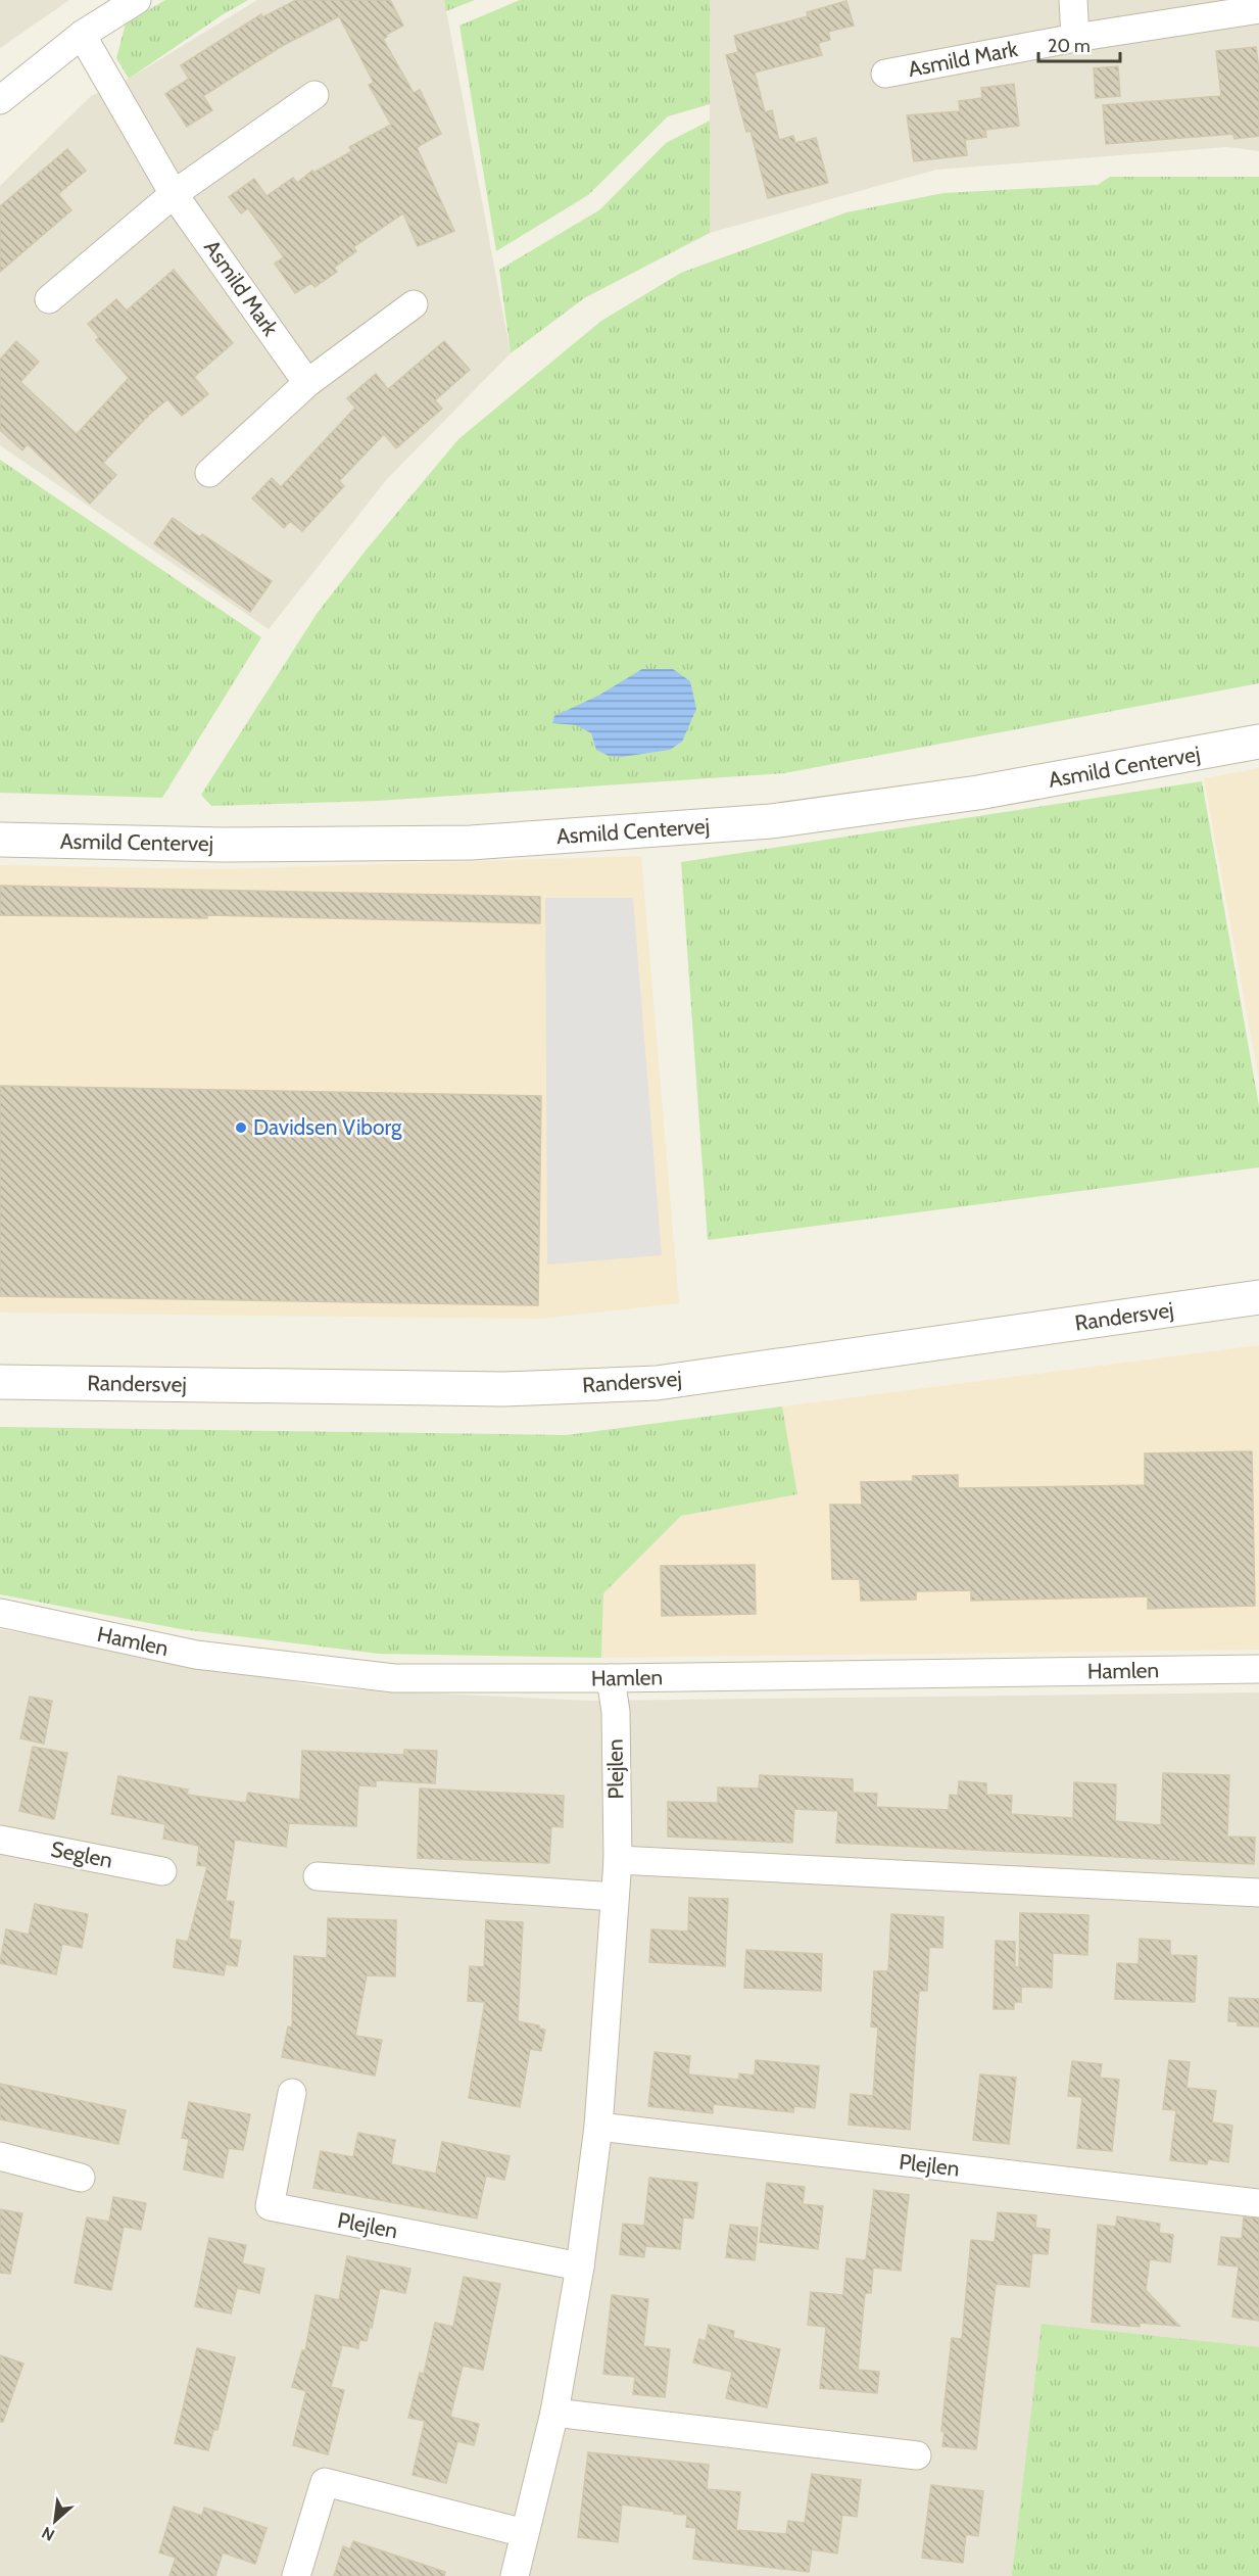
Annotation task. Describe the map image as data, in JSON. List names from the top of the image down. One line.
{"streets":{"street":["Asmild Mark","Asmild Centervej","Randersvej","Hamlen","Plejlen","Seglen"]},"crossings":[["Hamlen","Plejlen"]],"places":["Davidsen Viborg"],"scale_bar":"20 m","north":"bottom left"}
